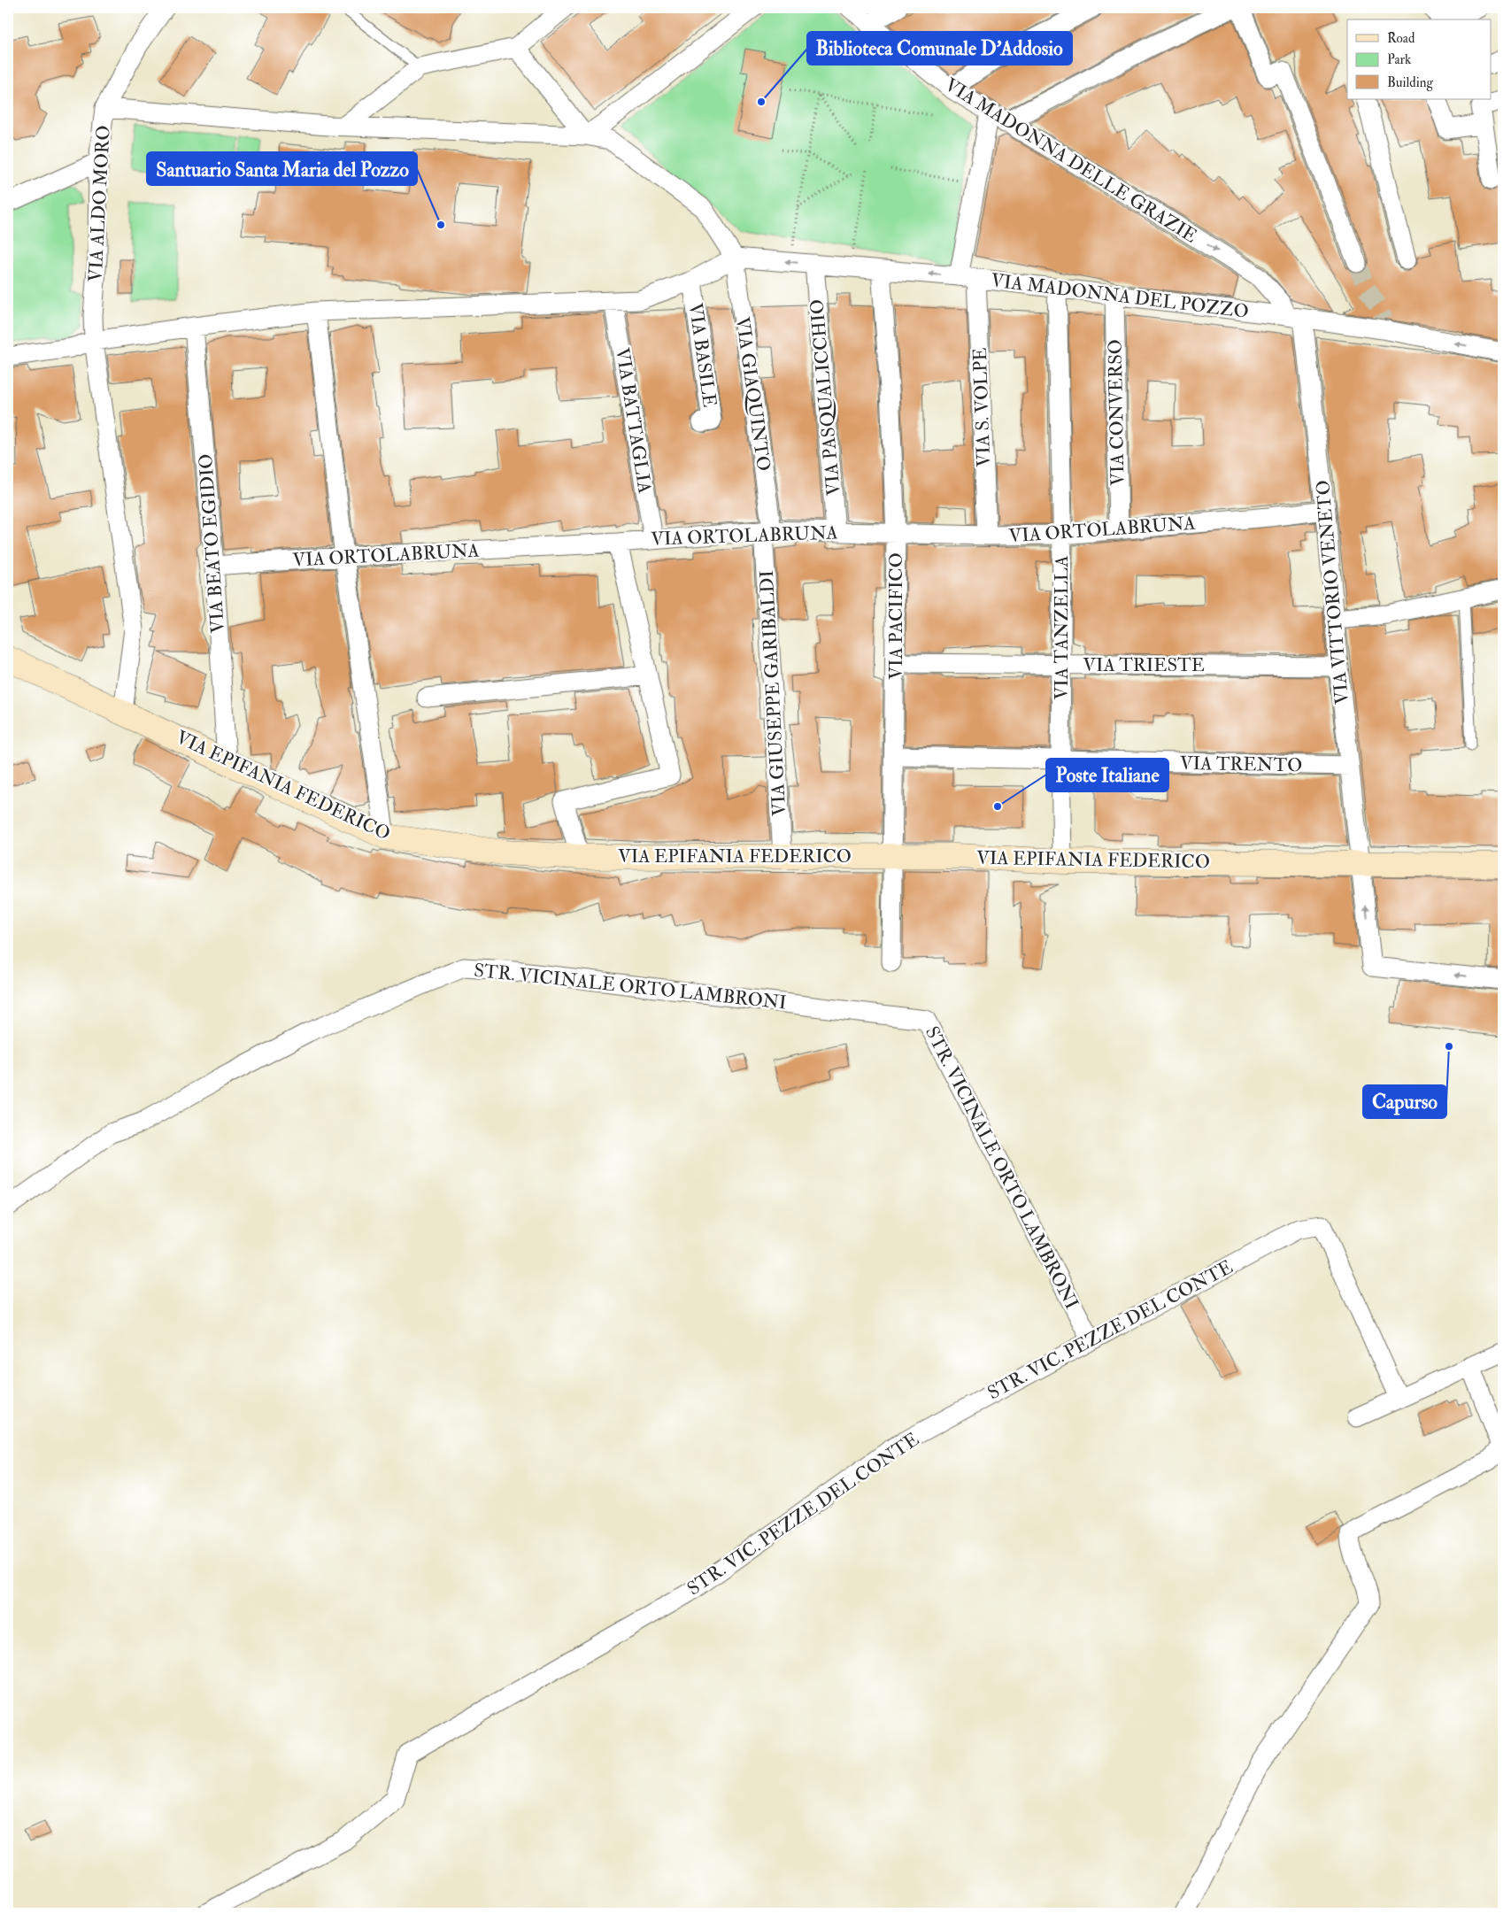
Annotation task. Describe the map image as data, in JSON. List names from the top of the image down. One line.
{"streets":{"main road":["VIA EPIFANIA FEDERICO"],"street":["VIA MADONNA DELLE GRAZIE","VIA ALDO MORO","VIA MADONNA DEL POZZO","VIA BASILE","VIA GIAQUINTO","VIA PASQUALICCHIO","VIA S. VOLPE","VIA CONVERSO","VIA BATTAGLIA","VIA ORTOLABRUNA","VIA BEATO EGIDIO","VIA VITTORIO VENETO","VIA PACIFICO","VIA TANZELLA","VIA TRIESTE","VIA GIUSEPPE GARIBALDI","VIA TRENTO","STR. VICINALE ORTO LAMBRONI","STR. VIC. PEZZE DEL CONTE"]},"crossings":[["VIA MADONNA DELLE GRAZIE","VIA MADONNA DEL POZZO"],["VIA MADONNA DELLE GRAZIE","VIA S. VOLPE"],["VIA MADONNA DELLE GRAZIE","VIA VITTORIO VENETO"],["VIA ALDO MORO","VIA EPIFANIA FEDERICO"],["VIA MADONNA DEL POZZO","VIA GIAQUINTO"],["VIA MADONNA DEL POZZO","VIA PASQUALICCHIO"],["VIA MADONNA DEL POZZO","VIA S. VOLPE"],["VIA MADONNA DEL POZZO","VIA CONVERSO"],["VIA MADONNA DEL POZZO","VIA VITTORIO VENETO"],["VIA MADONNA DEL POZZO","VIA PACIFICO"],["VIA MADONNA DEL POZZO","VIA TANZELLA"],["VIA GIAQUINTO","VIA ORTOLABRUNA"],["VIA GIAQUINTO","VIA GIUSEPPE GARIBALDI"],["VIA PASQUALICCHIO","VIA ORTOLABRUNA"],["VIA S. VOLPE","VIA ORTOLABRUNA"],["VIA CONVERSO","VIA ORTOLABRUNA"],["VIA BATTAGLIA","VIA ORTOLABRUNA"],["VIA ORTOLABRUNA","VIA BEATO EGIDIO"],["VIA ORTOLABRUNA","VIA VITTORIO VENETO"],["VIA ORTOLABRUNA","VIA PACIFICO"],["VIA ORTOLABRUNA","VIA TANZELLA"],["VIA ORTOLABRUNA","VIA GIUSEPPE GARIBALDI"],["VIA BEATO EGIDIO","VIA EPIFANIA FEDERICO"],["VIA VITTORIO VENETO","VIA TRIESTE"],["VIA VITTORIO VENETO","VIA TRENTO"],["VIA VITTORIO VENETO","VIA EPIFANIA FEDERICO"],["VIA PACIFICO","VIA TRIESTE"],["VIA PACIFICO","VIA TRENTO"],["VIA PACIFICO","VIA EPIFANIA FEDERICO"],["VIA TANZELLA","VIA TRIESTE"],["VIA TANZELLA","VIA TRENTO"],["VIA TANZELLA","VIA EPIFANIA FEDERICO"],["VIA GIUSEPPE GARIBALDI","VIA EPIFANIA FEDERICO"],["STR. VICINALE ORTO LAMBRONI","STR. VIC. PEZZE DEL CONTE"]],"one_way":["VIA MADONNA DELLE GRAZIE","VIA MADONNA DEL POZZO"],"places":["Biblioteca Comunale D'Addosio","Santuario Santa Maria del Pozzo","Poste Italiane","Capurso"],"legend":["Road","Park","Building"]}
